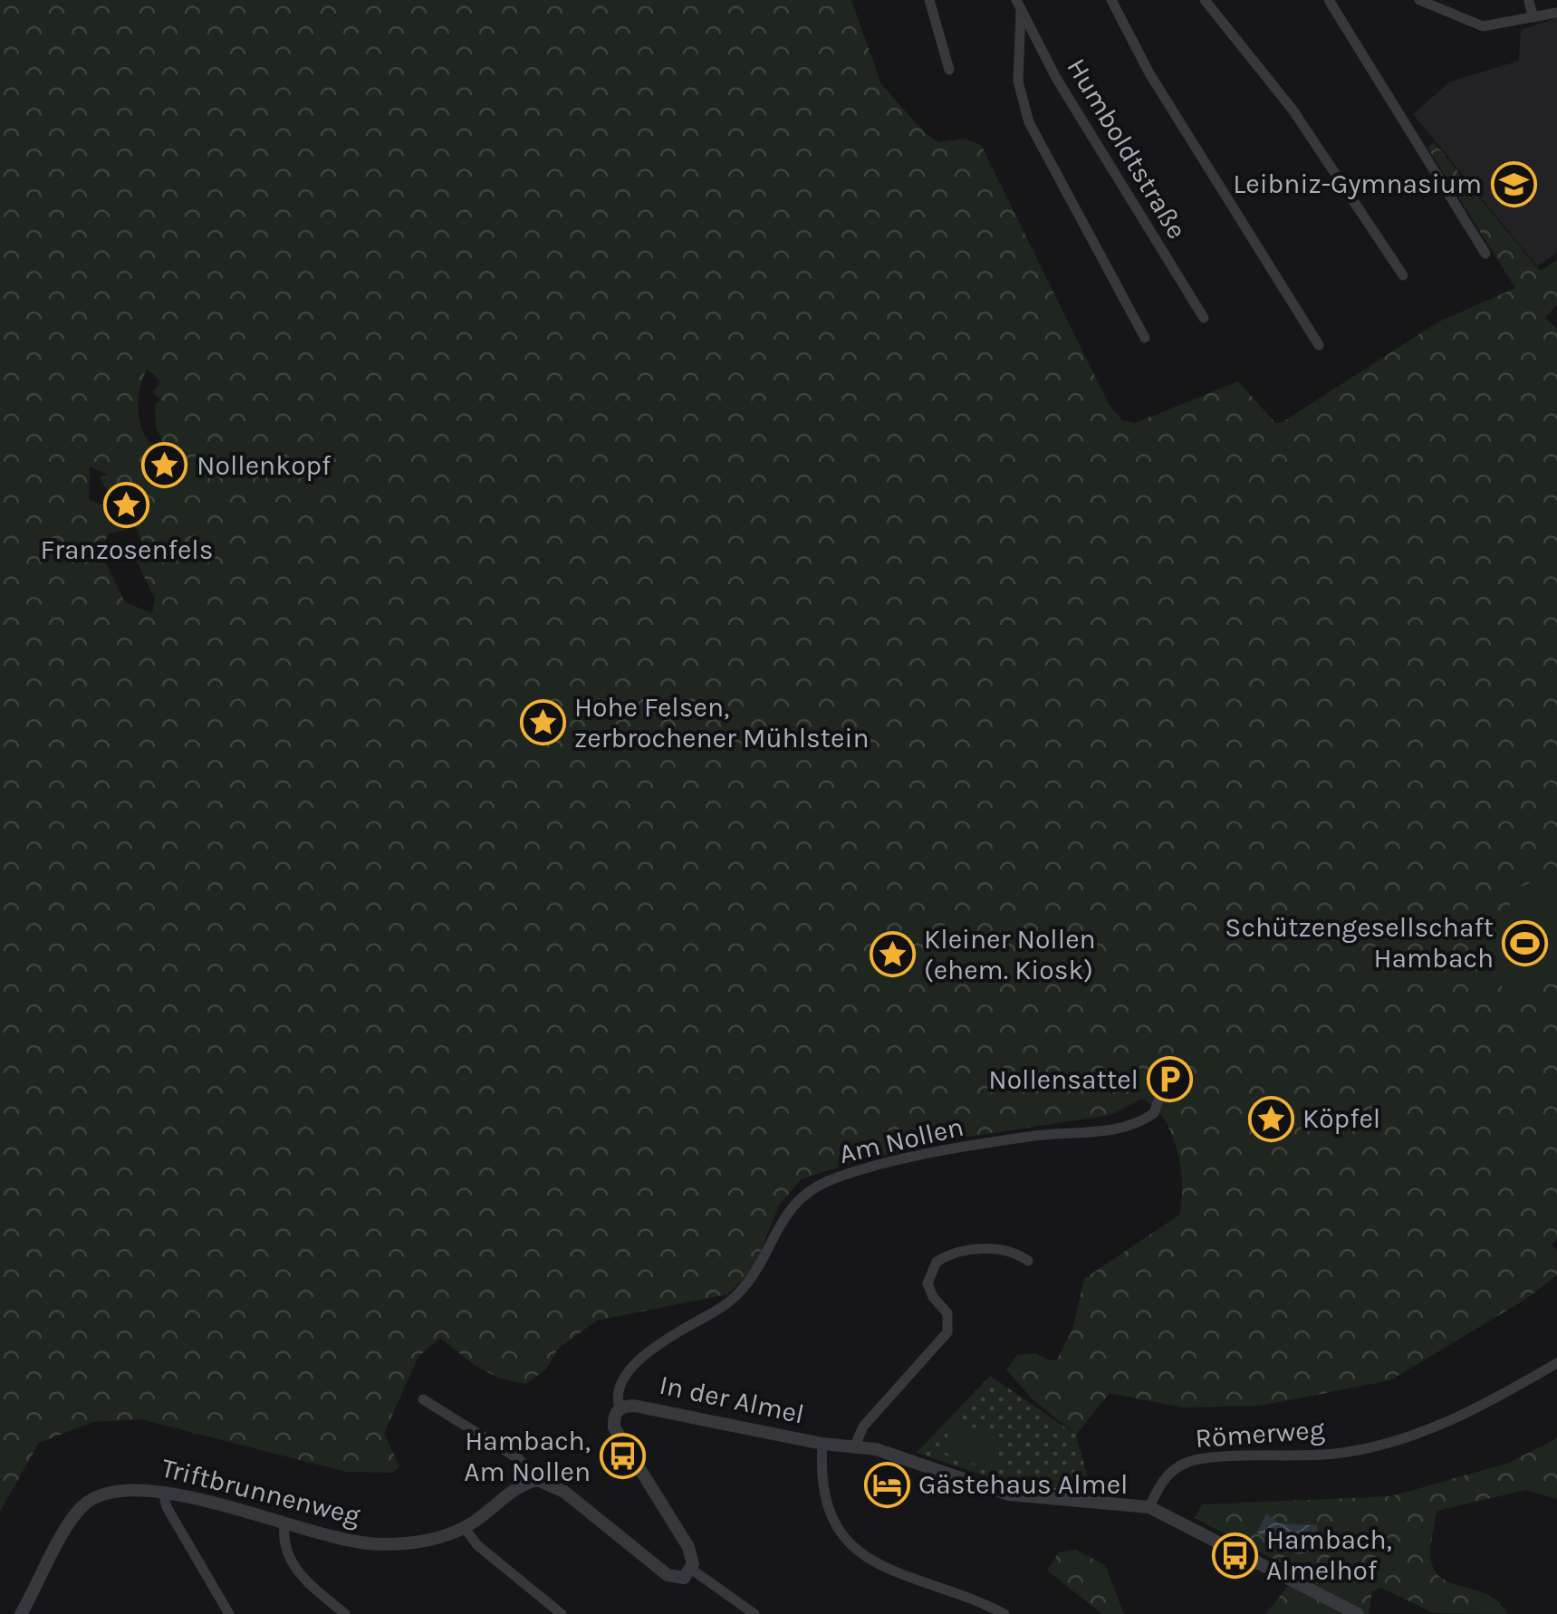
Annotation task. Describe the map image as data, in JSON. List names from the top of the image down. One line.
{"streets":{"street":["Humboldtstraße","Am Nollen","In der Almel","Römerweg","Triftbrunnenweg"]},"crossings":[["Am Nollen","In der Almel"],["In der Almel","Römerweg"]],"places":{"school or university":["Leibniz-Gymnasium"],"place":["Nollenkopf","Franzosenfels","Hohe Felsen, zerbrochener Mühlstein","Kleiner Nollen (ehem. Kiosk)","Köpfel"],"sports":["Schützengesellschaft Hambach"],"parking":["Nollensattel"],"bus stop":["Hambach, Am Nollen","Hambach, Almelhof"],"hotel":["Gästehaus Almel"]}}
